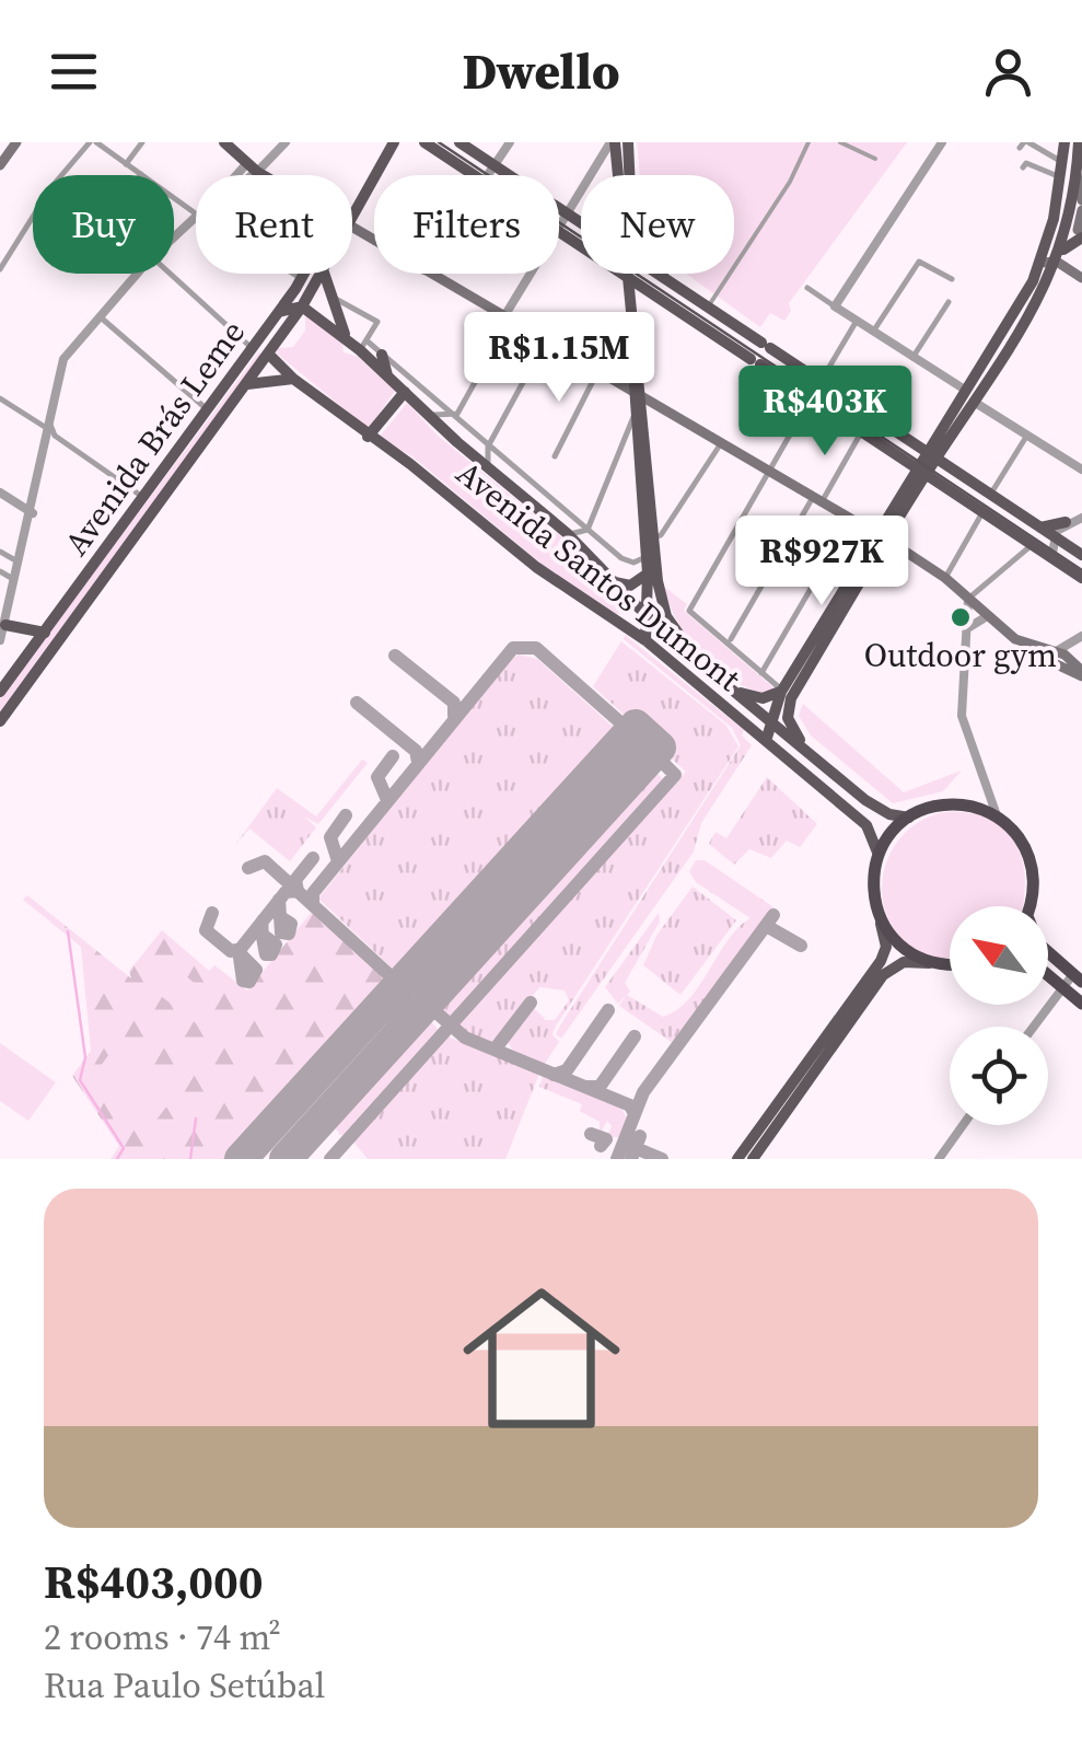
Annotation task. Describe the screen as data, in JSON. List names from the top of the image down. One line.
{"streets":{"main road":["Avenida Brás Leme","Avenida Santos Dumont"]},"crossings":[["Avenida Brás Leme","Avenida Santos Dumont"]],"places":["Outdoor gym"],"north":"top left","page":{"header":"Dwello","chip":["Buy","Rent","Filters","New"],"price":["R$1.15M","R$403K","R$927K"],"list":[{"name":"R$403,000","note":"2 rooms · 74 m² · Rua Paulo Setúbal"}]}}
